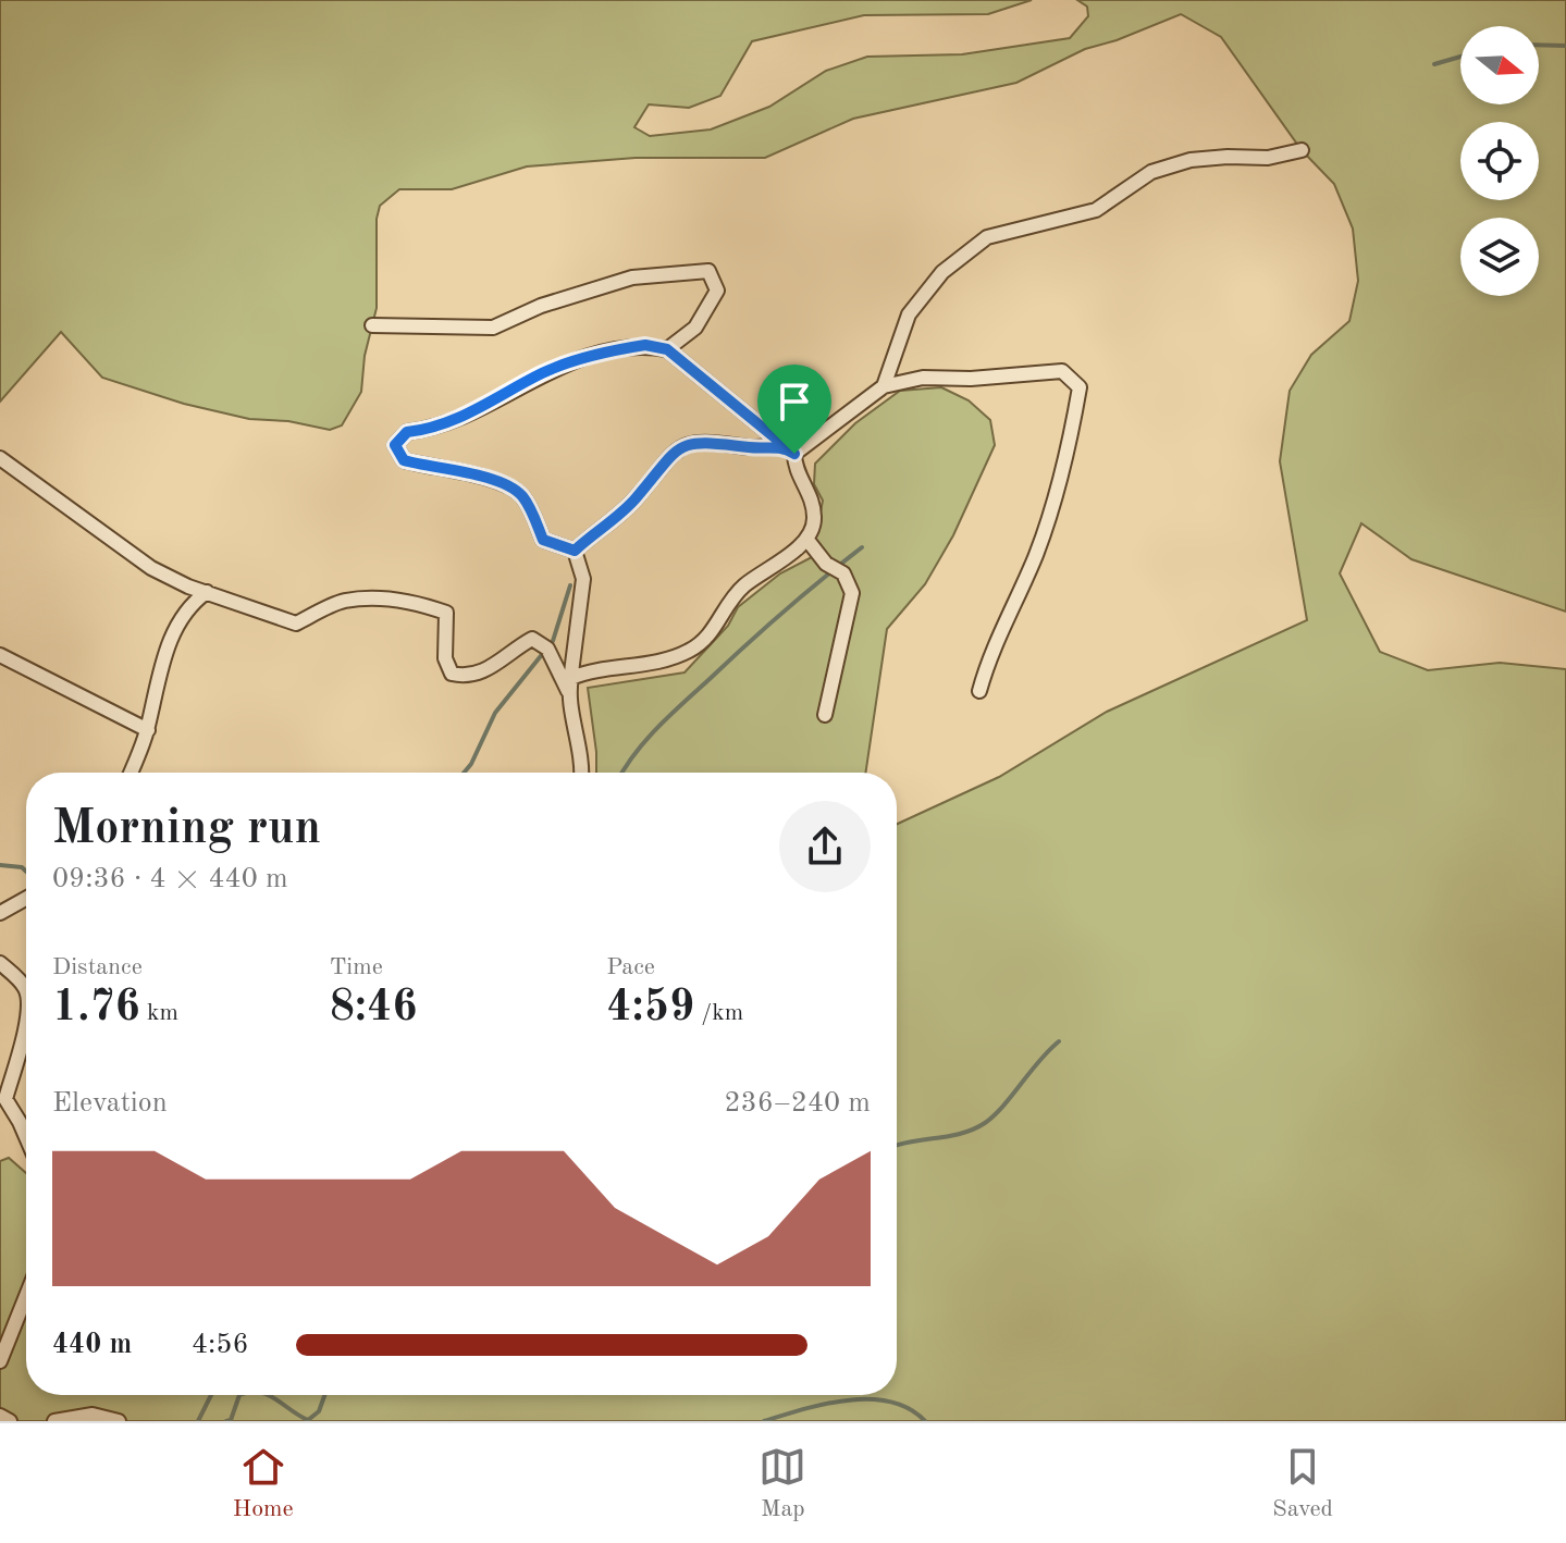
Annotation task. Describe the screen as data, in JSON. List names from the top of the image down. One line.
{"north":"right","page":{"heading":["Morning run","09:36 · 4 × 440 m"],"stats":[["Distance","1.76 km"],["Time","8:46"],["Pace","4:59 /km"]],"chart":["Elevation","236–240 m"],"list":[{"name":"440 m","note":"4:56"}],"tabs":["Home","Map","Saved"]}}
